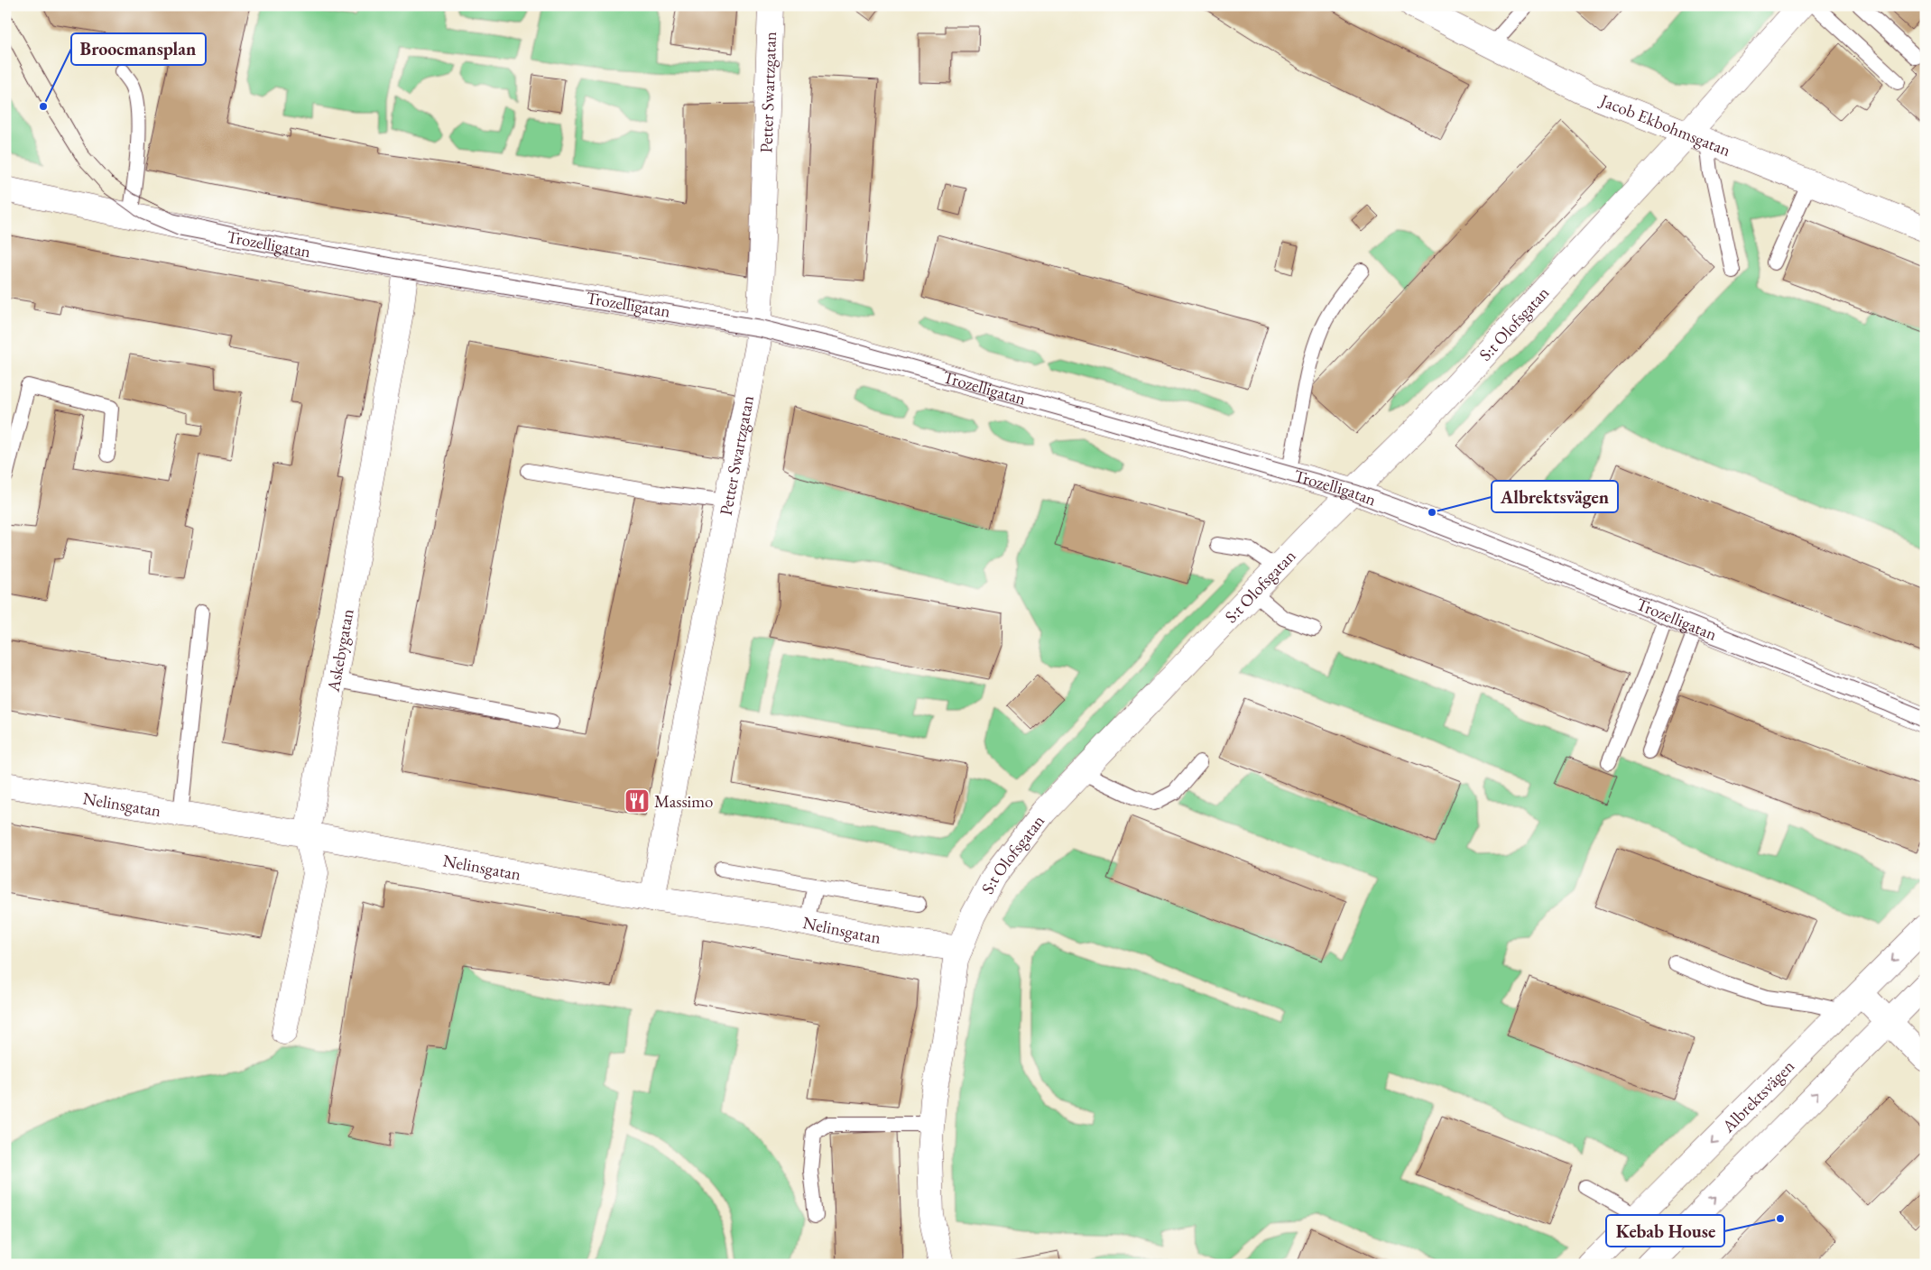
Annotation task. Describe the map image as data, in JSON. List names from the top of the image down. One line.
{"streets":{"street":["Petter Swartzgatan","Jacob Ekbohmsgatan","Trozelligatan","S:t Olofsgatan","Askebygatan","Nelinsgatan","Albrektsvägen"]},"crossings":[["Petter Swartzgatan","Trozelligatan"],["Petter Swartzgatan","Nelinsgatan"],["Jacob Ekbohmsgatan","S:t Olofsgatan"],["Trozelligatan","S:t Olofsgatan"],["Trozelligatan","Askebygatan"],["S:t Olofsgatan","Nelinsgatan"],["Askebygatan","Nelinsgatan"]],"places":{"other":["Broocmansplan","Albrektsvägen","Kebab House"],"restaurant":["Massimo"]}}
